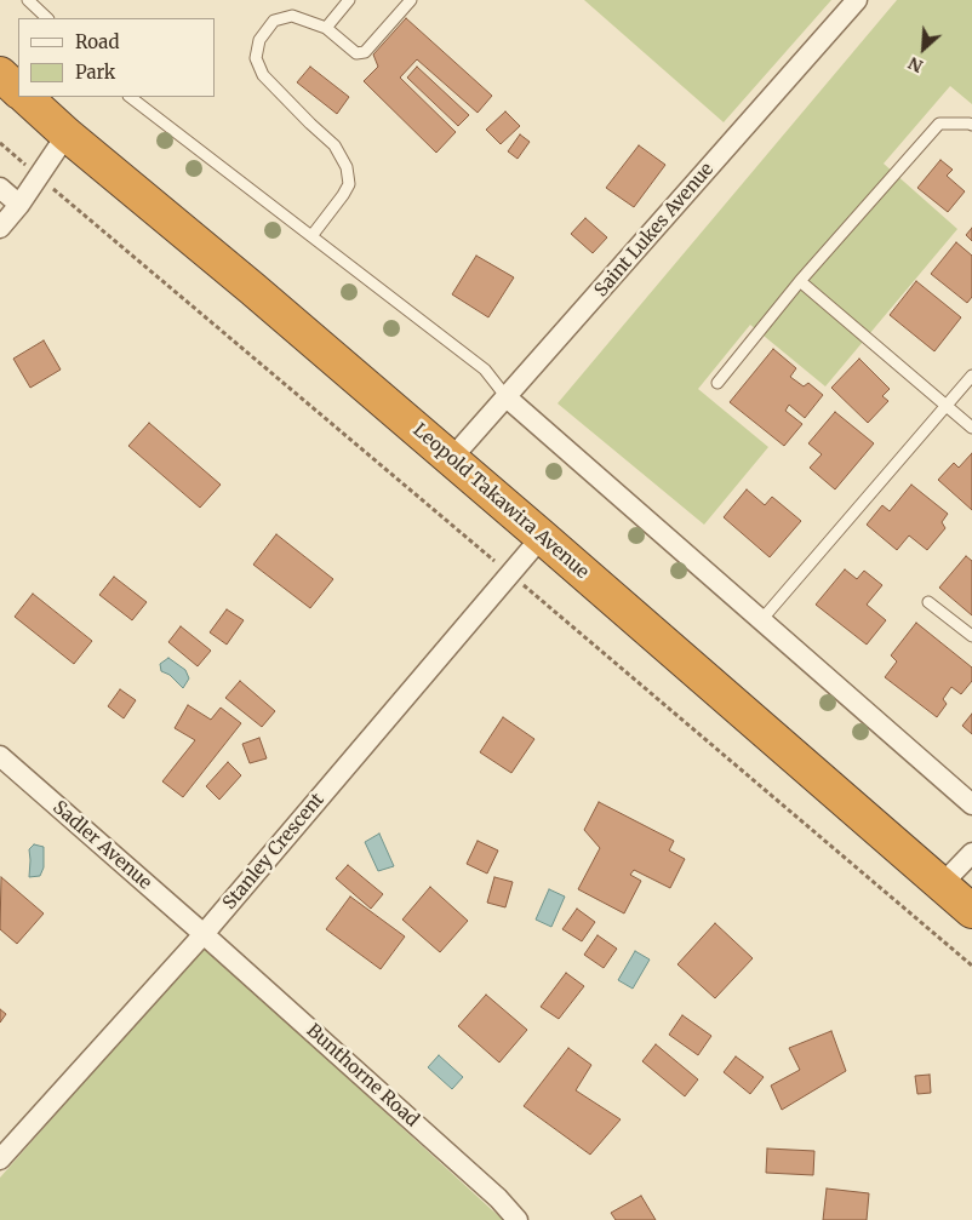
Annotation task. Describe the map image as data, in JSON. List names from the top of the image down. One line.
{"streets":{"highway":["Leopold Takawira Avenue"],"street":["Saint Lukes Avenue","Sadler Avenue","Stanley Crescent","Bunthorne Road"]},"crossings":[["Saint Lukes Avenue","Leopold Takawira Avenue"],["Leopold Takawira Avenue","Stanley Crescent"],["Sadler Avenue","Stanley Crescent"],["Sadler Avenue","Bunthorne Road"],["Stanley Crescent","Bunthorne Road"]],"legend":["Road","Park"],"north":"bottom left"}
